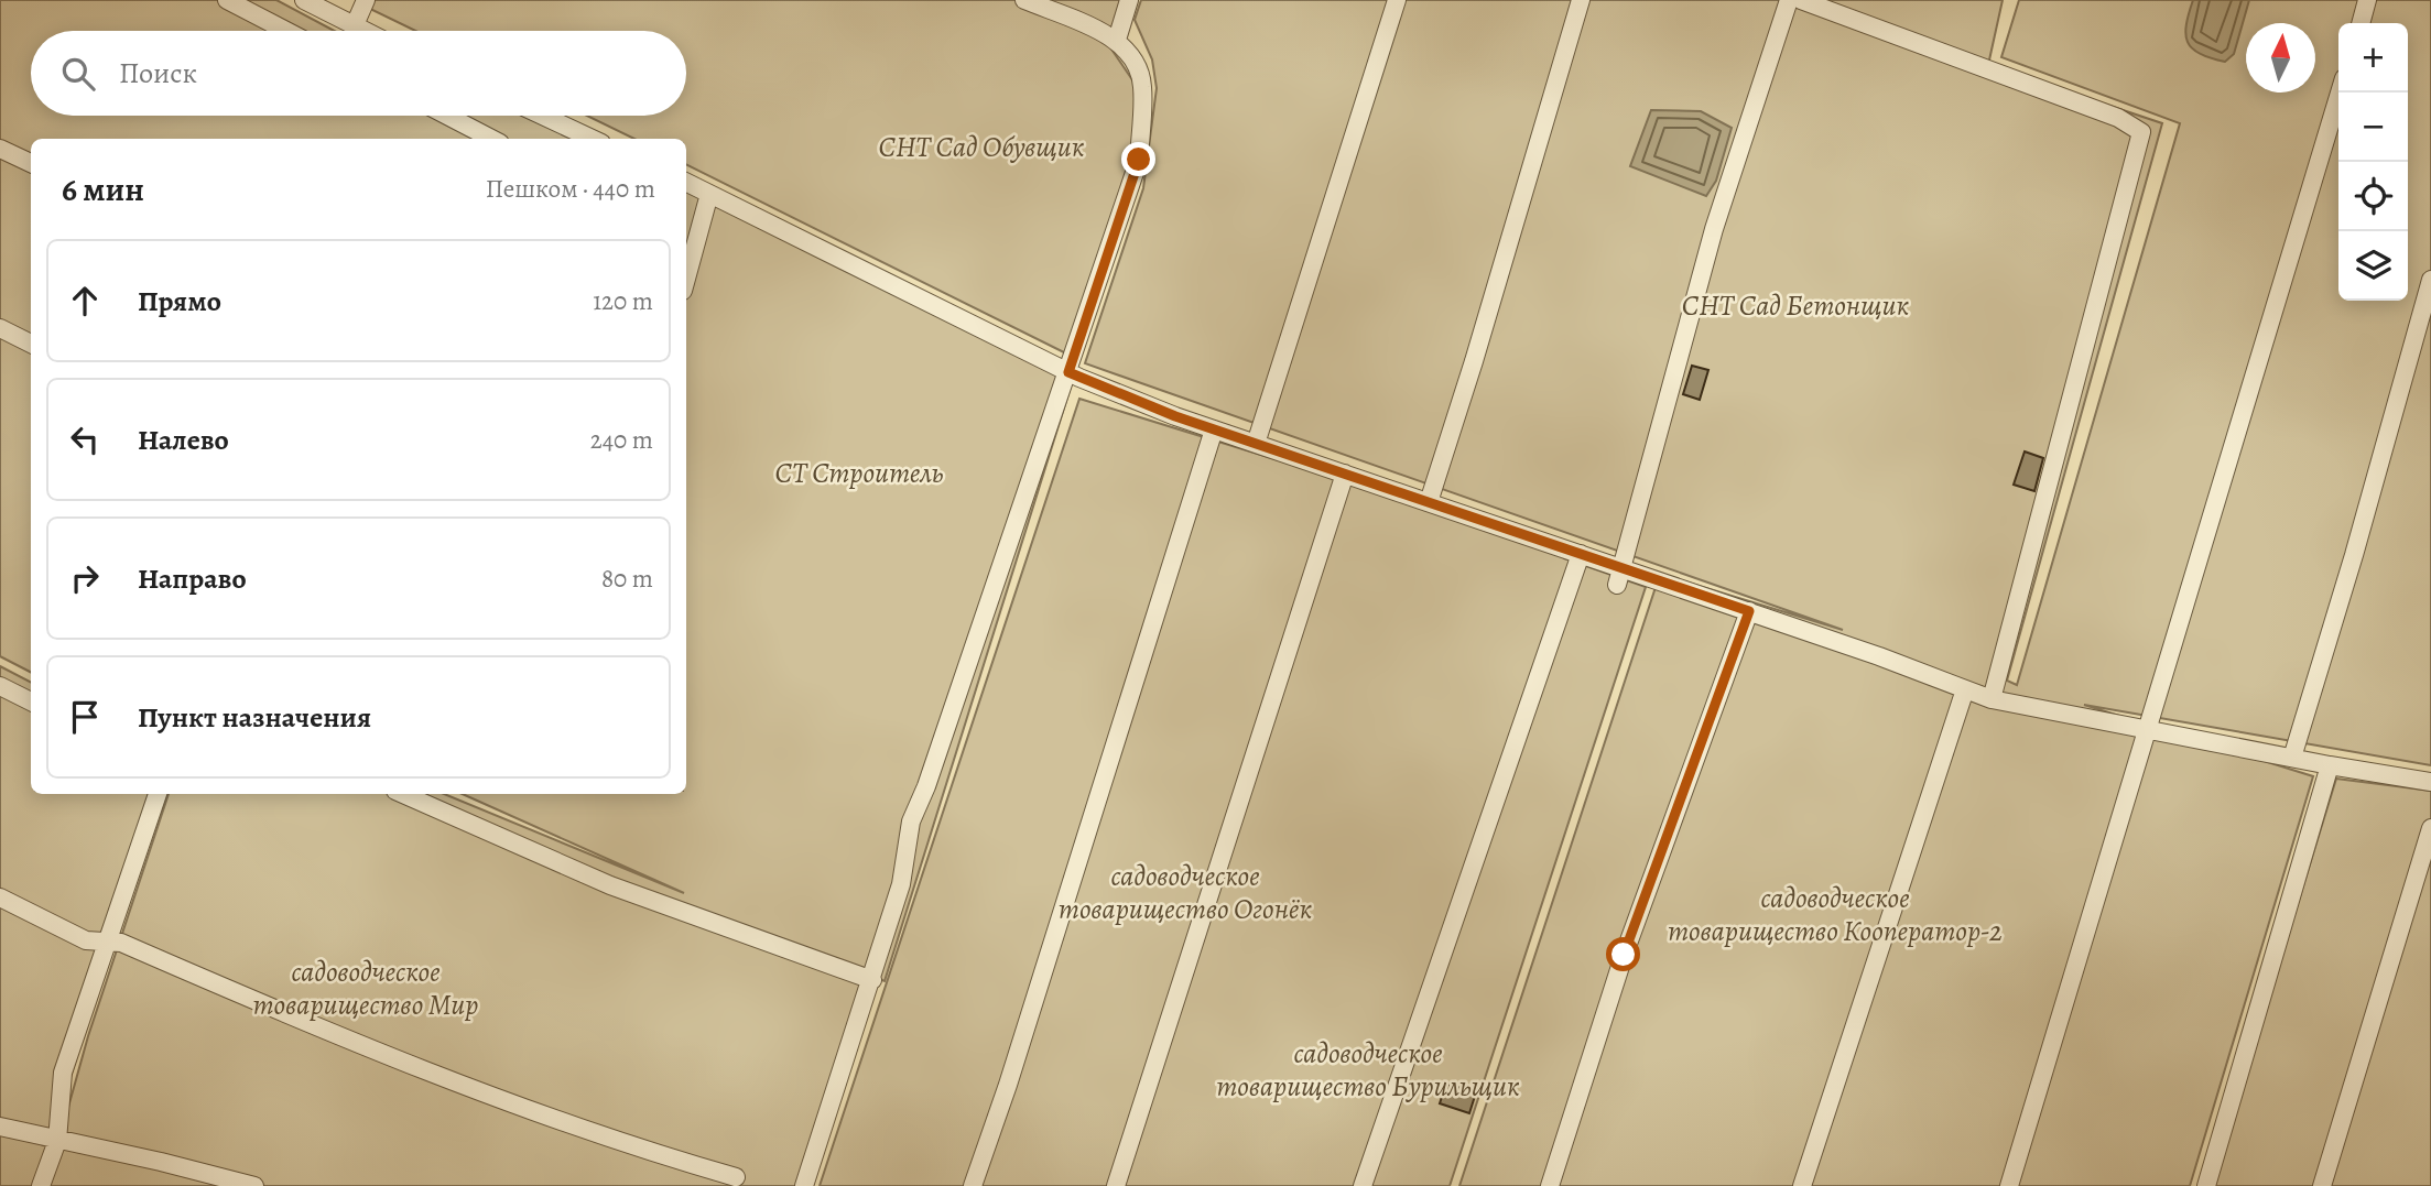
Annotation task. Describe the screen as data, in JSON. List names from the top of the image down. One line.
{"parks":["СНТ Сад Обувщик","СНТ Сад Бетонщик","СТ Строитель","садоводческое товарищество Огонёк","садоводческое товарищество Кооператор-2","садоводческое товарищество Мир","садоводческое товарищество Бурильщик"],"north":"top","page":{"map_buttons":["+","−"],"search":"Поиск","heading":["6 мин","Пешком · 440 m"],"list":[["Прямо","120 m"],["Налево","240 m"],["Направо","80 m"],"Пункт назначения"]}}
